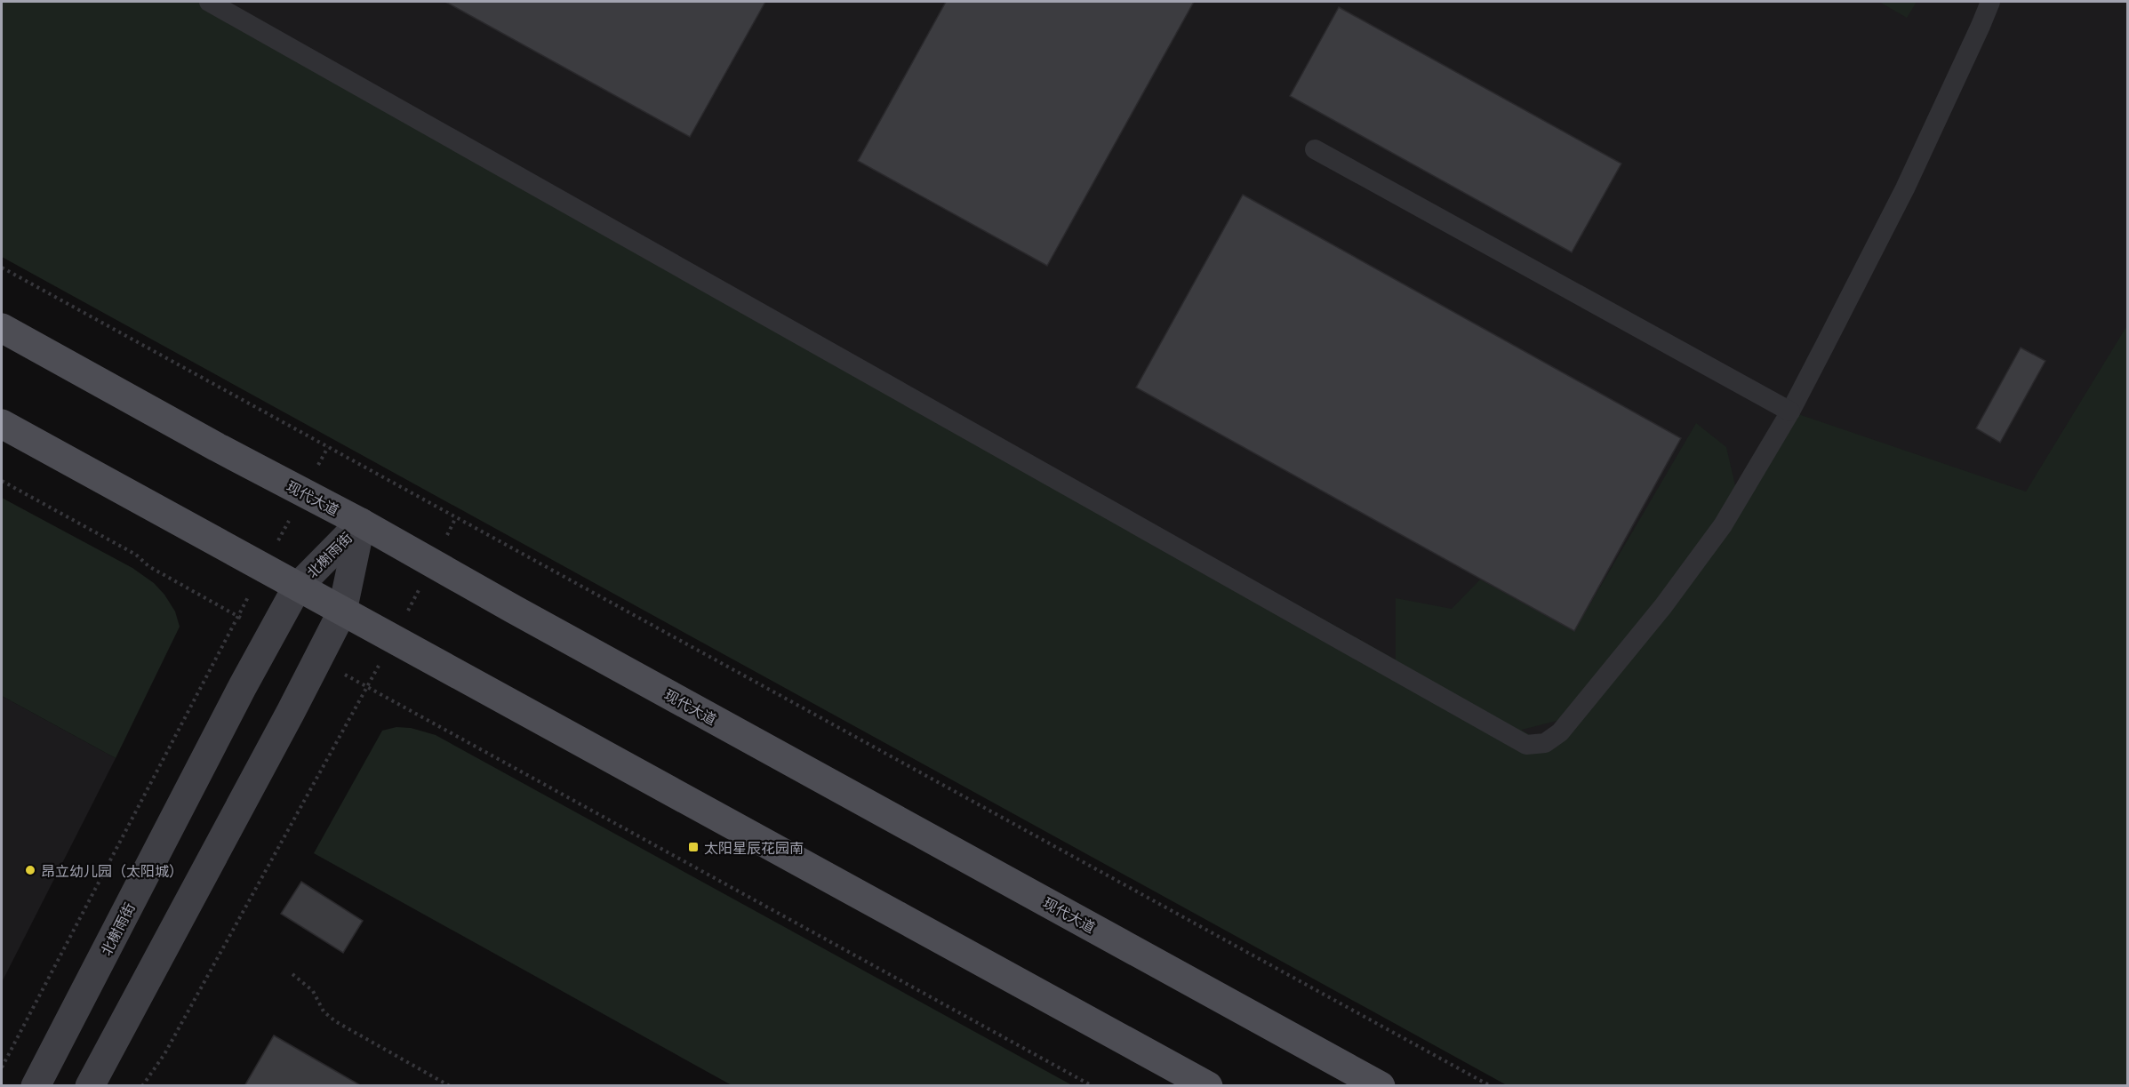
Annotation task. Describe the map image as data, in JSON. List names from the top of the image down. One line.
{"streets":{"main road":["现代大道","北榭雨街"]},"crossings":[["现代大道","北榭雨街"]],"places":{"transit":["太阳星辰花园南"],"other":["昂立幼儿园（太阳城）"]}}
